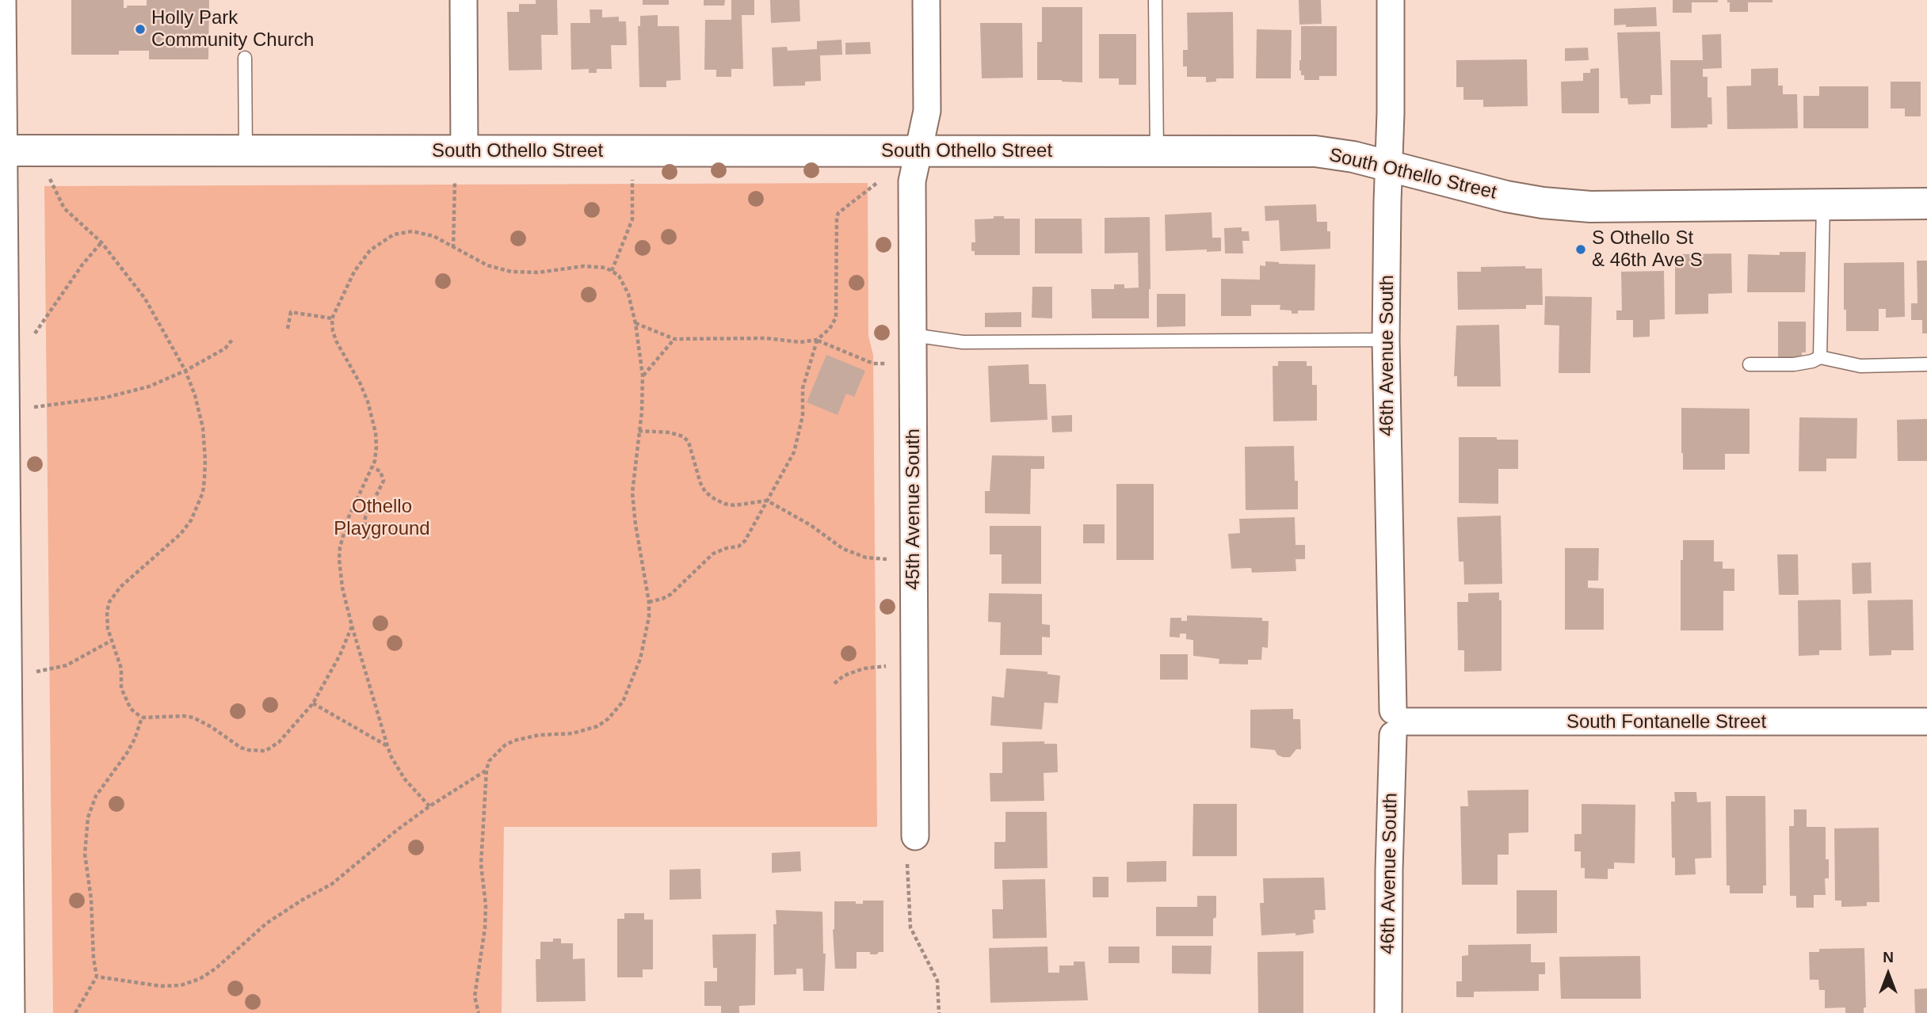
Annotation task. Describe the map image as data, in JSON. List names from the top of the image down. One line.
{"streets":{"street":["South Othello Street","46th Avenue South","45th Avenue South","South Fontanelle Street"]},"crossings":[["South Othello Street","46th Avenue South"],["South Othello Street","45th Avenue South"],["46th Avenue South","South Fontanelle Street"]],"parks":["Othello Playground"],"places":["Holly Park Community Church","S Othello St & 46th Ave S"],"north":"top"}
